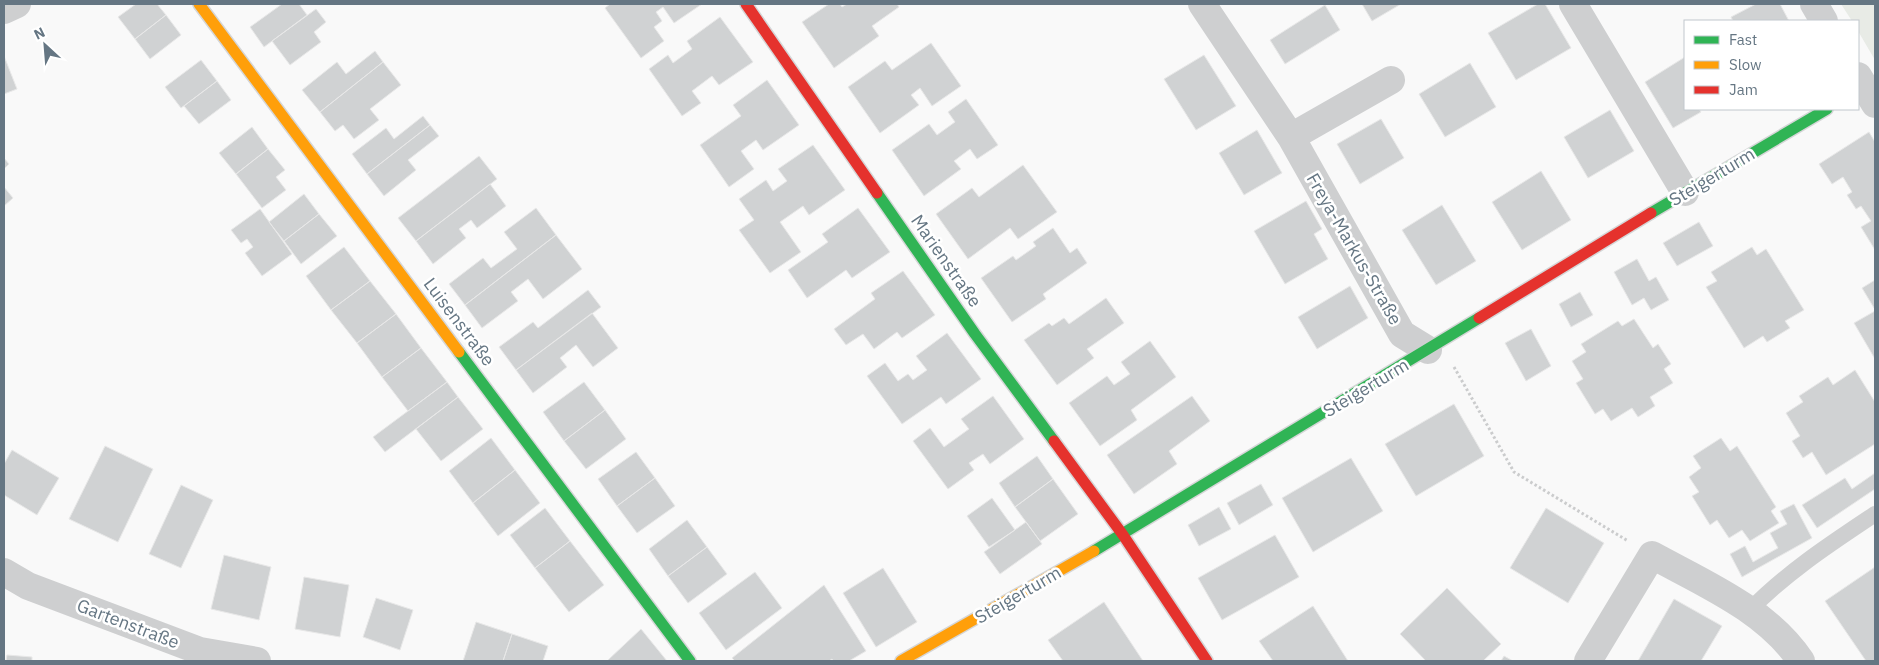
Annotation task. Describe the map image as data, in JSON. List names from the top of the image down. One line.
{"streets":{"street":["Steigerturm","Freya-Markus-Straße","Marienstraße","Luisenstraße","Gartenstraße"]},"crossings":[["Steigerturm","Freya-Markus-Straße"],["Steigerturm","Marienstraße"]],"legend":["Fast","Slow","Jam"],"north":"top left"}
